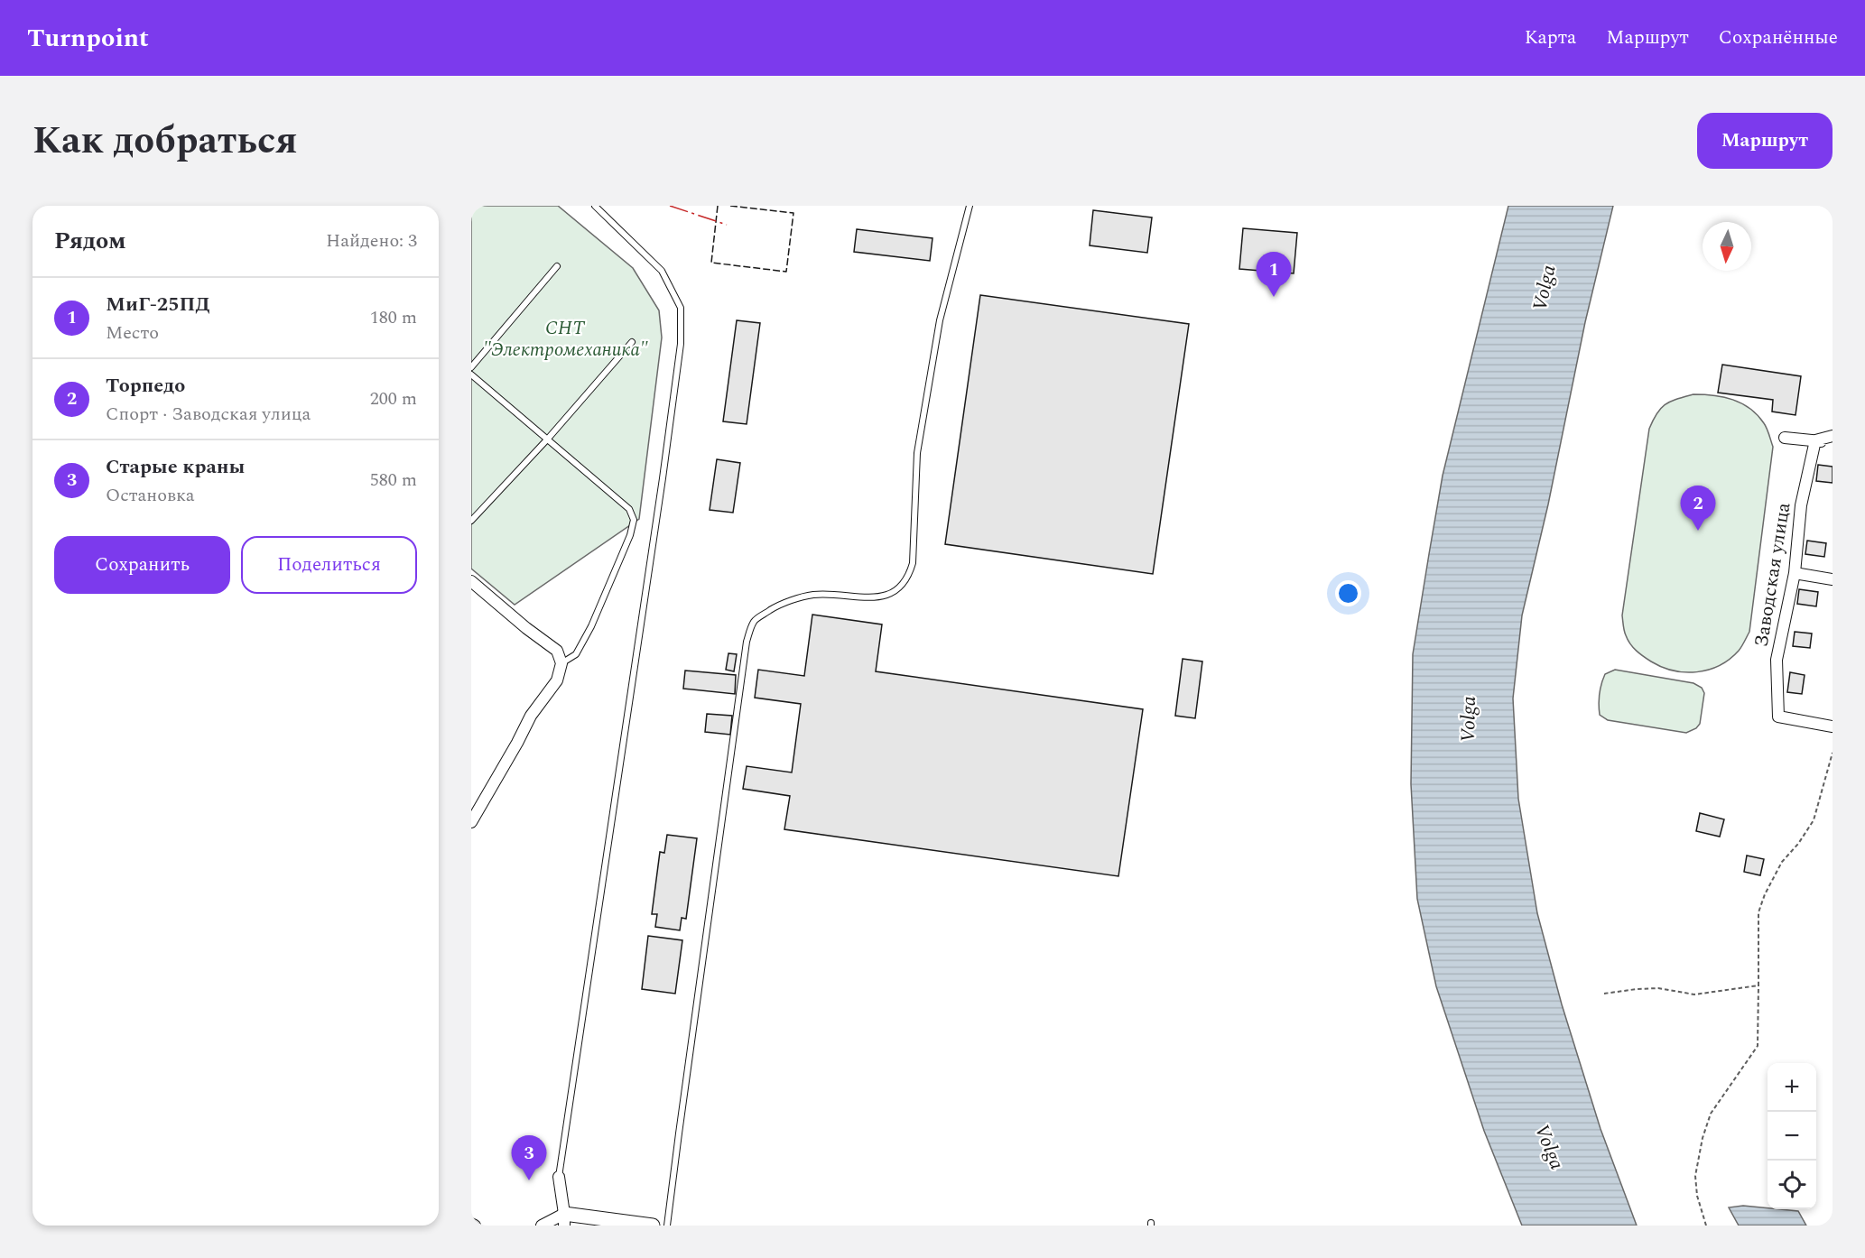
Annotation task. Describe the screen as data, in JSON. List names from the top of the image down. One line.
{"streets":{"street":["Заводская улица"]},"water":["Volga"],"parks":["СНТ \"Электромеханика\""],"north":"bottom","page":{"header":"Turnpoint","nav":["Карта","Маршрут","Сохранённые"],"title":"Как добраться","buttons":["Маршрут",["Сохранить","Поделиться"]],"heading":["Рядом","Найдено: 3"],"pins":["1","2","3"],"list":[{"mark":"1","name":"МиГ-25ПД","note":"Место","value":"180 m"},{"mark":"2","name":"Торпедо","note":"Спорт · Заводская улица","value":"200 m"},{"mark":"3","name":"Старые краны","note":"Остановка","value":"580 m"}],"map_buttons":["+","−"]}}
